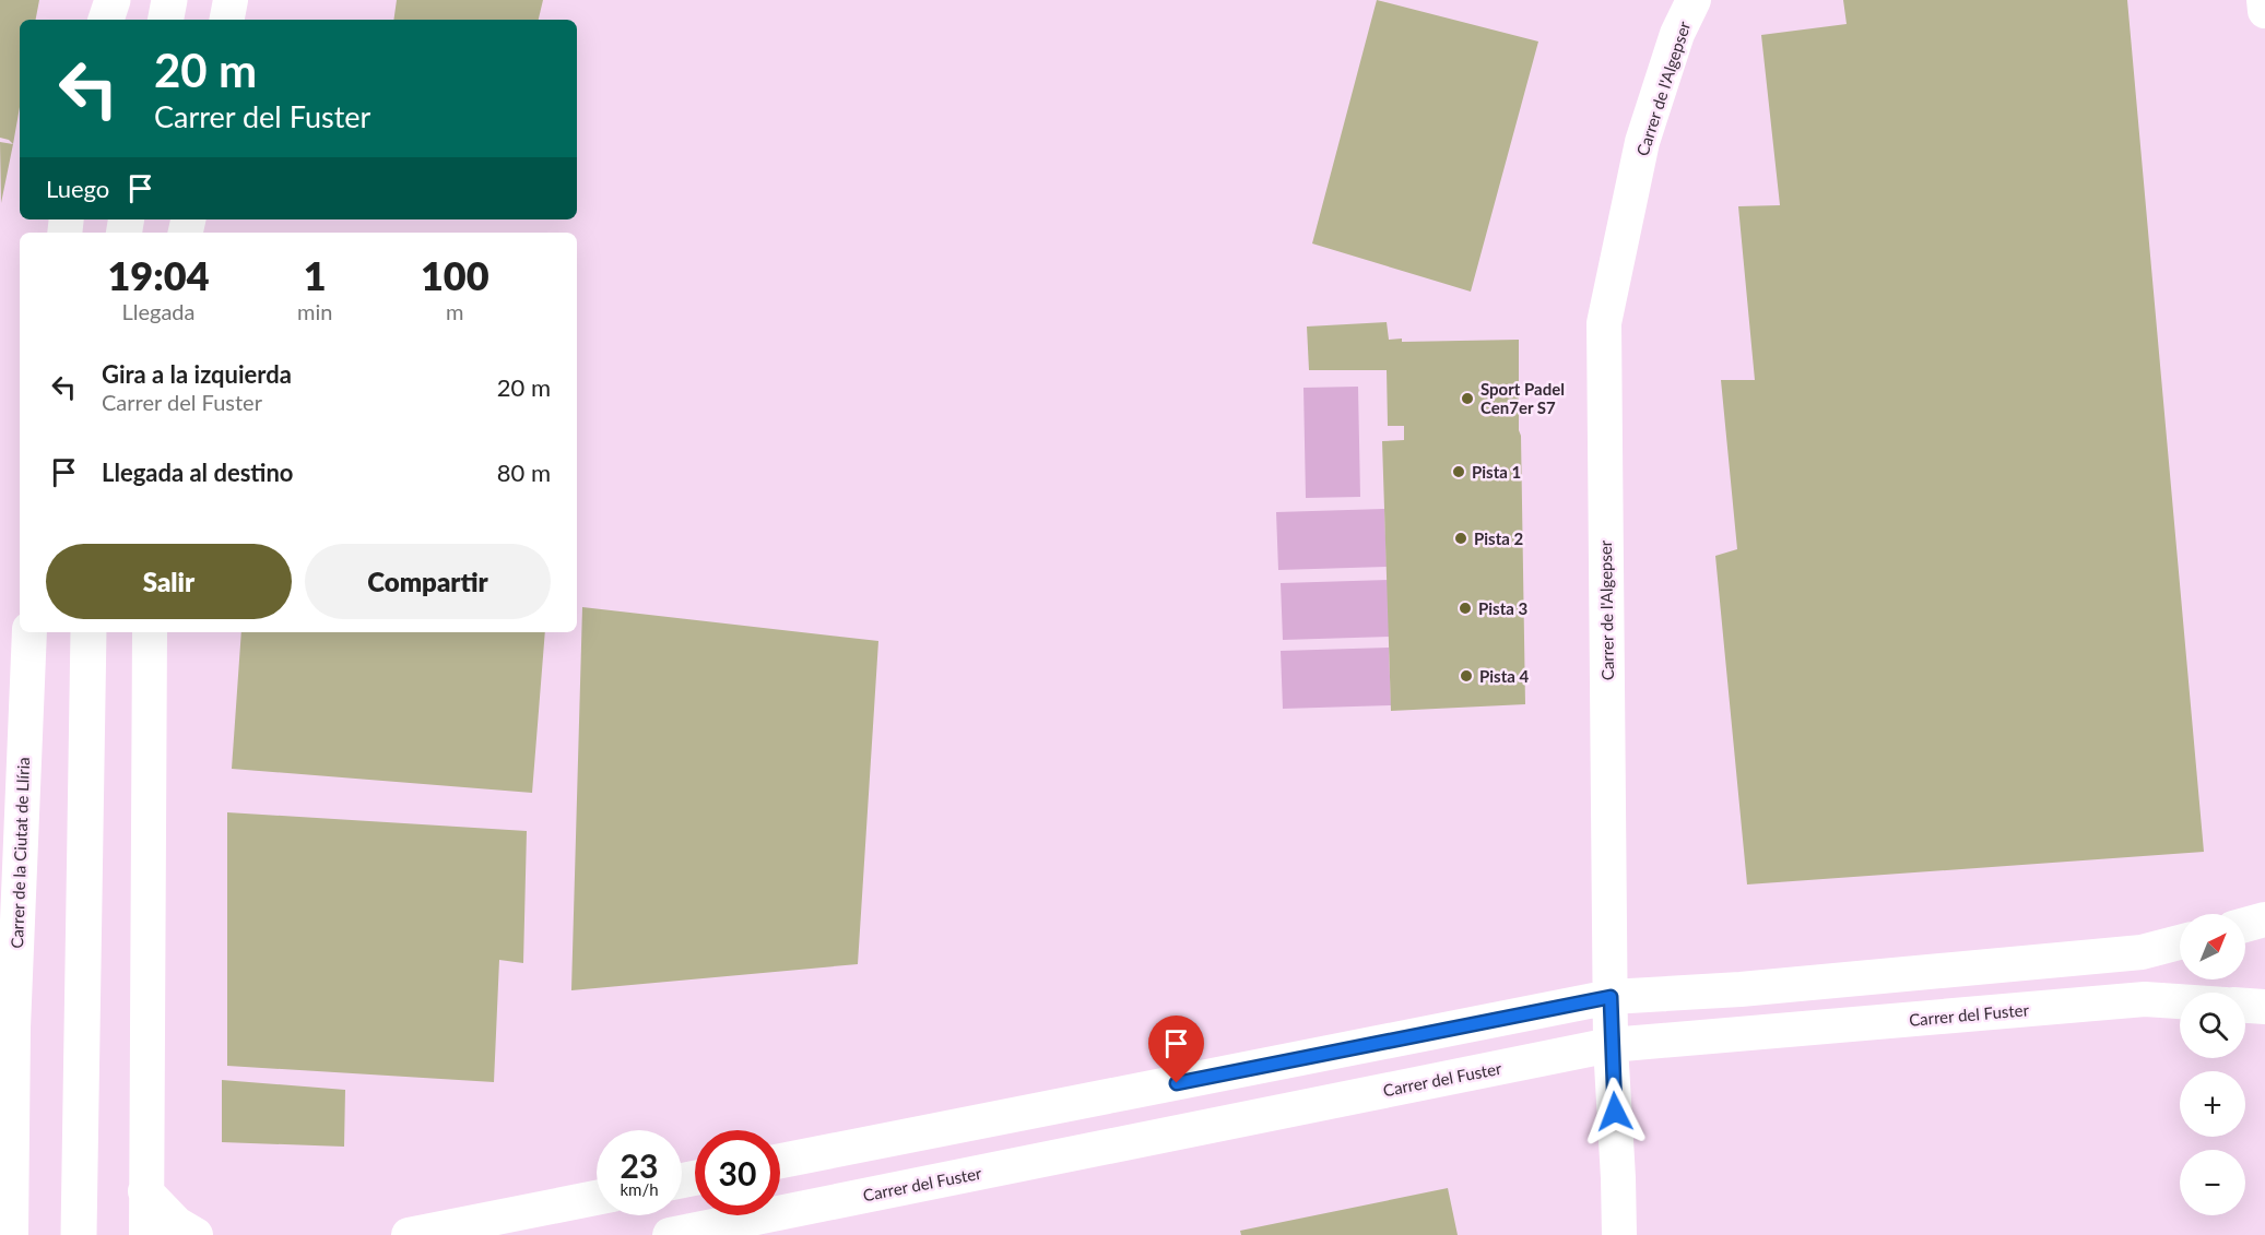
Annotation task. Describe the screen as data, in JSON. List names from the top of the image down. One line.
{"streets":{"street":["Carrer de l'Algepser","Carrer de la Ciutat de Llíria","Carrer del Fuster"]},"crossings":[["Carrer de l'Algepser","Carrer del Fuster"]],"places":["Sport Padel Cen7er S7","Pista 1","Pista 2","Pista 3","Pista 4"],"north":"top right","page":{"turn":["20 m","Carrer del Fuster"],"then":"Luego","eta":["19:04","Llegada","1","min","100","m"],"list":[{"name":"Gira a la izquierda","note":"Carrer del Fuster","value":"20 m"},{"name":"Llegada al destino","value":"80 m"}],"buttons":["Salir","Compartir"],"map_buttons":["+","−"],"speed":"23 km/h","limit":"30"}}
